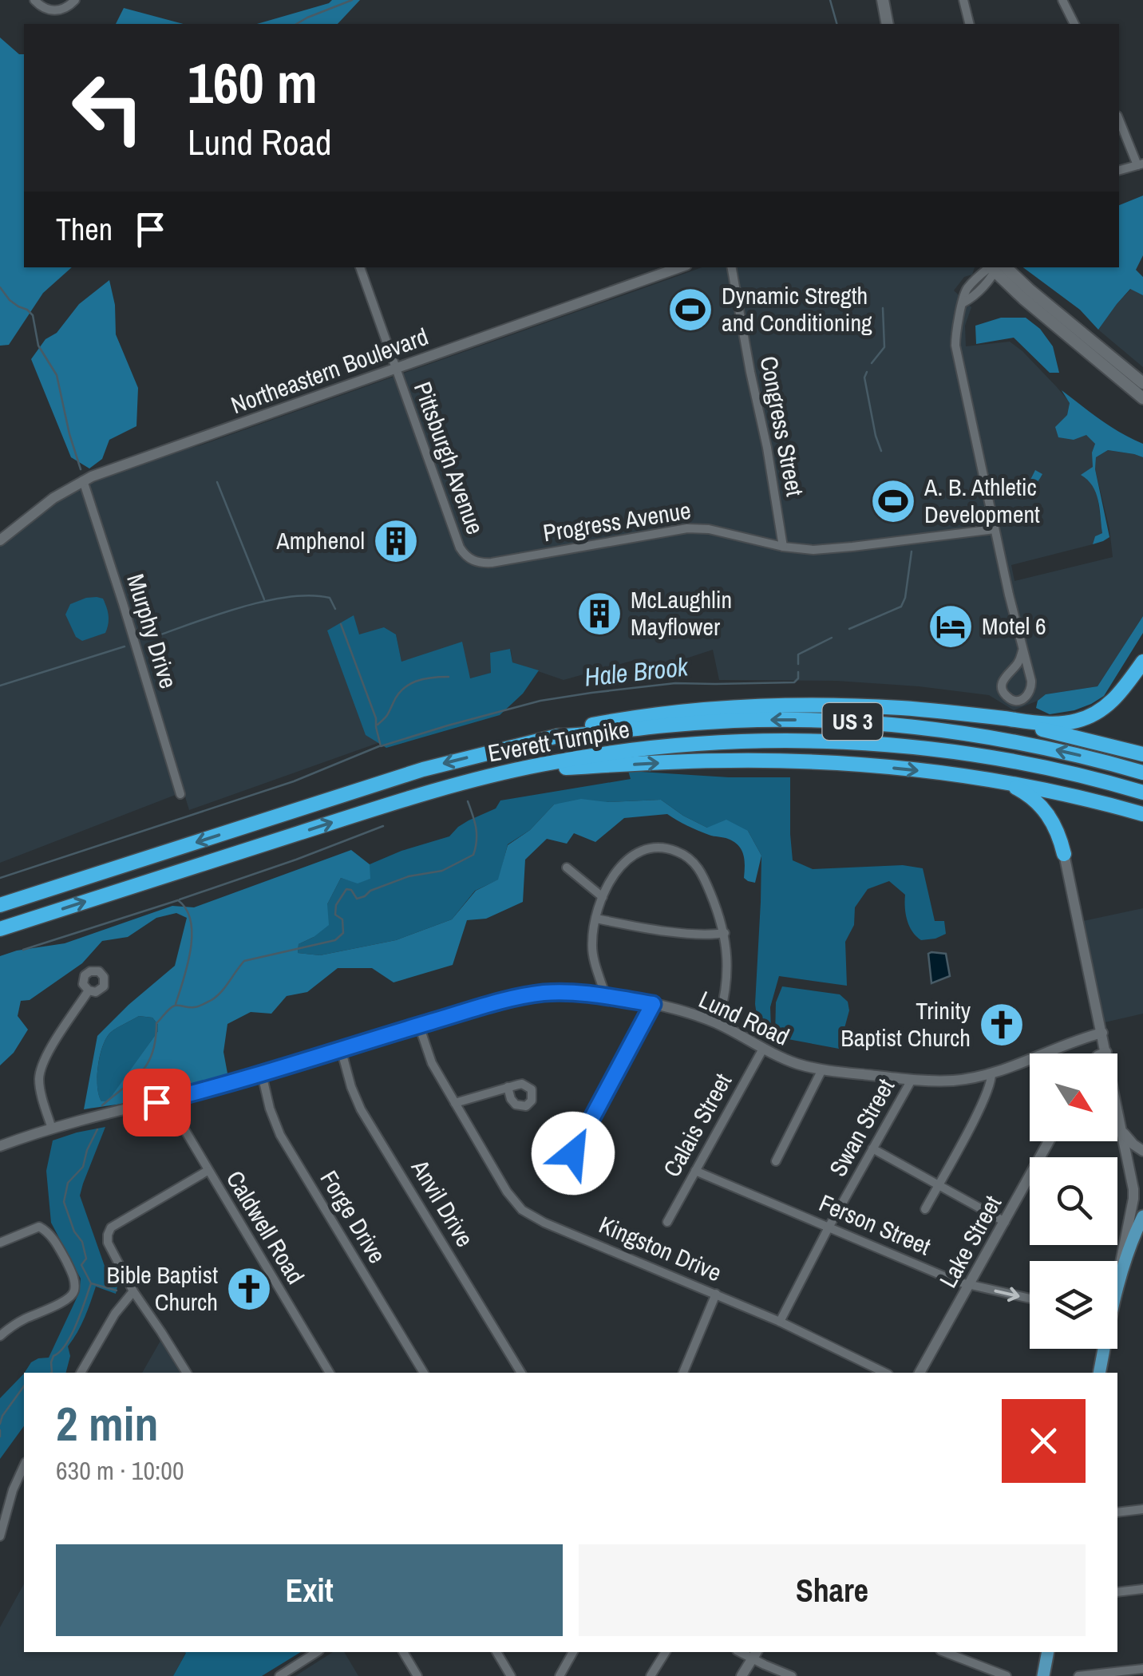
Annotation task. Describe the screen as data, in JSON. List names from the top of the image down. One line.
{"streets":{"highway":["US 3","Everett Turnpike"],"street":["Northeastern Boulevard","Congress Street","Pittsburgh Avenue","Progress Avenue","Murphy Drive","Lund Road","Calais Street","Swan Street","Anvil Drive","Forge Drive","Ferson Street","Caldwell Road","Lake Street","Kingston Drive"]},"crossings":[["Northeastern Boulevard","Pittsburgh Avenue"],["Northeastern Boulevard","Murphy Drive"],["Congress Street","Progress Avenue"],["Pittsburgh Avenue","Progress Avenue"],["Lund Road","Calais Street"],["Lund Road","Swan Street"],["Lund Road","Anvil Drive"],["Lund Road","Forge Drive"],["Lund Road","Caldwell Road"],["Lund Road","Kingston Drive"],["Calais Street","Ferson Street"],["Swan Street","Ferson Street"],["Swan Street","Kingston Drive"],["Ferson Street","Lake Street"]],"water":["Hale Brook"],"places":{"sports":["Dynamic Stregth and Conditioning","A. B. Athletic Development"],"building":["Amphenol","McLaughlin Mayflower"],"hotel":["Motel 6"],"church":["Trinity Baptist Church","Bible Baptist Church"]},"north":"bottom right","page":{"turn":["160 m","Lund Road"],"then":"Then","heading":["2 min","630 m · 10:00"],"buttons":["Exit","Share"]}}
